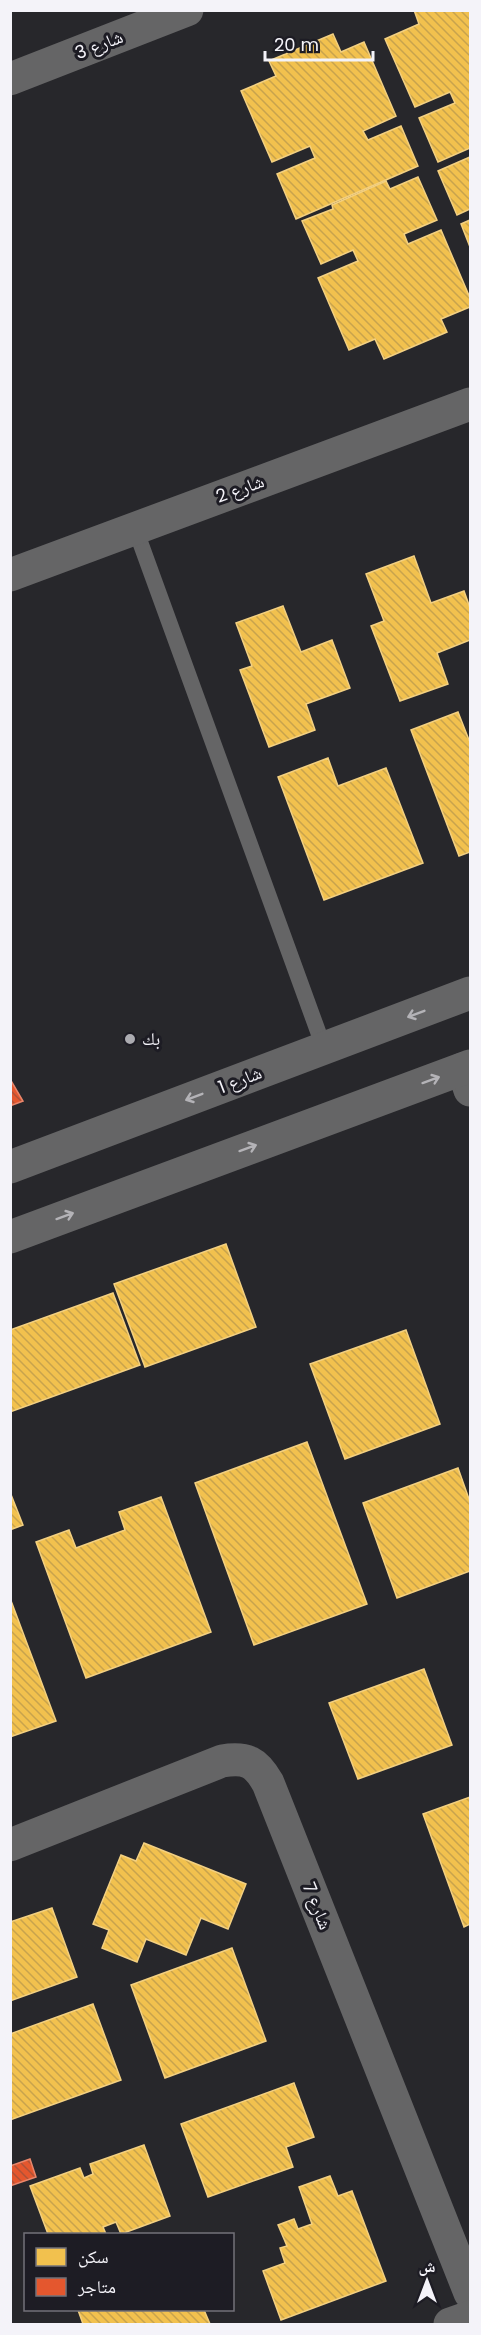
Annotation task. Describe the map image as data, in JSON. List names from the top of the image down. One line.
{"streets":{"street":["شارع 3","شارع 2","شارع 1","شارع 7"]},"places":["بك"],"legend":["سكن","متاجر"],"scale_bar":"20 m","north":"top"}
